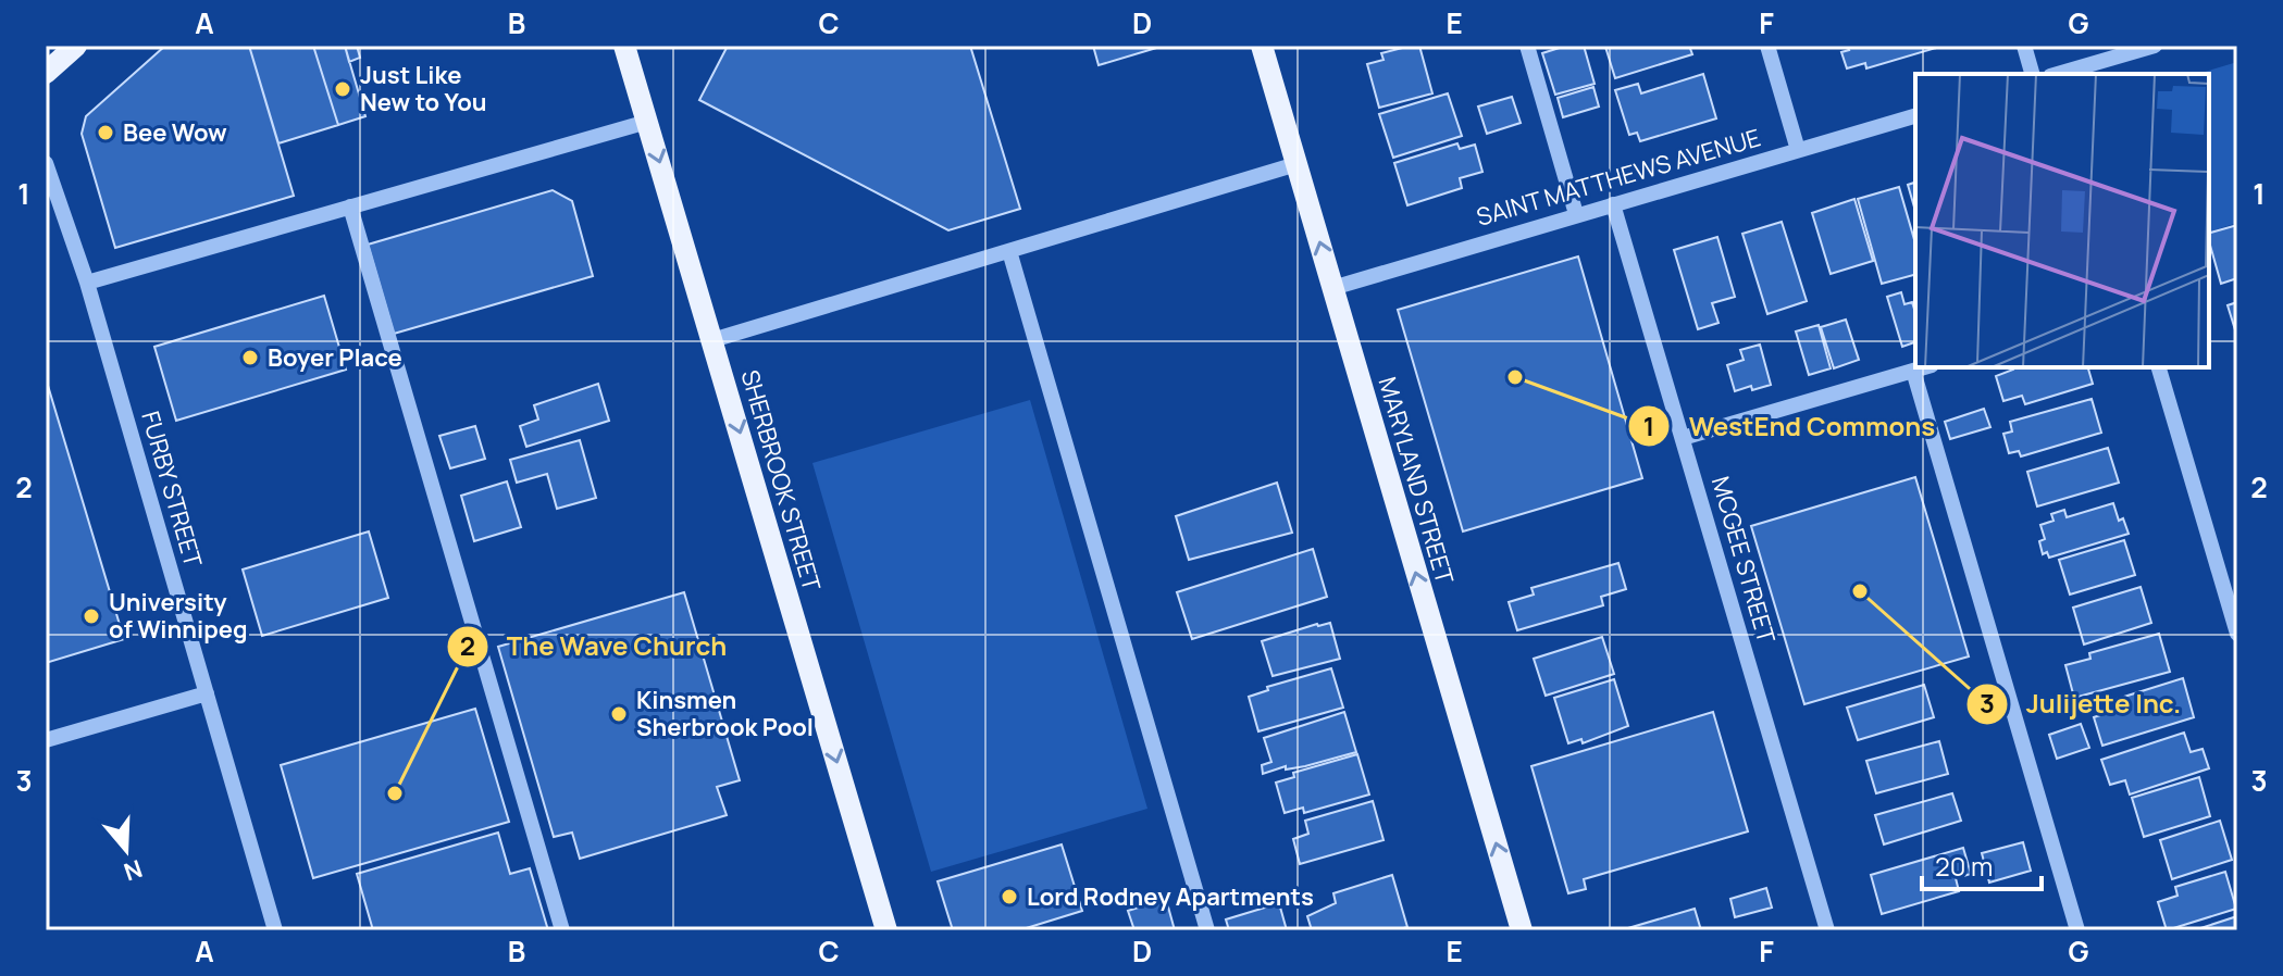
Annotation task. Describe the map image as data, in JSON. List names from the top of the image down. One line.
{"streets":{"main road":["SHERBROOK STREET","MARYLAND STREET"],"street":["SAINT MATTHEWS AVENUE","FURBY STREET","MCGEE STREET"]},"crossings":[["SAINT MATTHEWS AVENUE","MARYLAND STREET"],["SAINT MATTHEWS AVENUE","MCGEE STREET"]],"one_way":["SHERBROOK STREET","MARYLAND STREET"],"places":["Just Like New to You","Bee Wow","Boyer Place","WestEnd Commons","Julijette Inc.","University of Winnipeg","Kinsmen Sherbrook Pool","The Wave Church","Lord Rodney Apartments"],"scale_bar":"20 m","north":"bottom","grid":{"columns":["A","B","C","D","E","F","G"],"rows":["1","2","3"]}}
